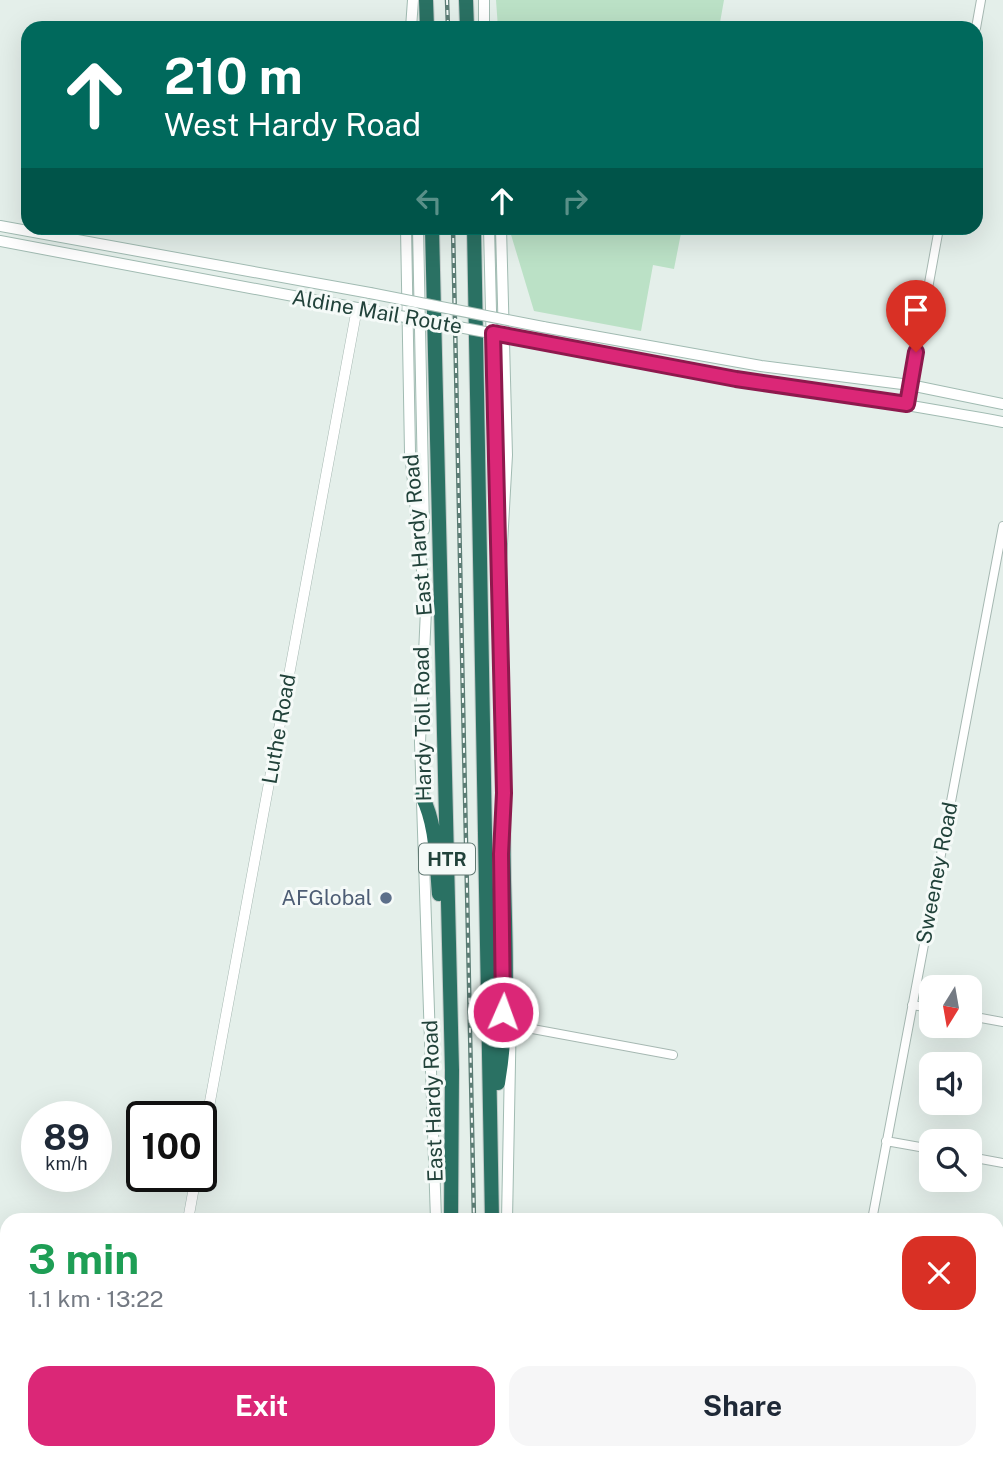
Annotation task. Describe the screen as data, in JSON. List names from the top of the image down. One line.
{"streets":{"highway":["Hardy Toll Road","HTR"],"main road":["Aldine Mail Route","East Hardy Road"],"street":["Luthe Road","Sweeney Road"]},"crossings":[["Aldine Mail Route","Luthe Road"]],"places":["AFGlobal"],"north":"bottom","page":{"turn":["210 m","West Hardy Road"],"speed":"89 km/h","limit":"100","heading":["3 min","1.1 km · 13:22"],"buttons":["Exit","Share"]}}
